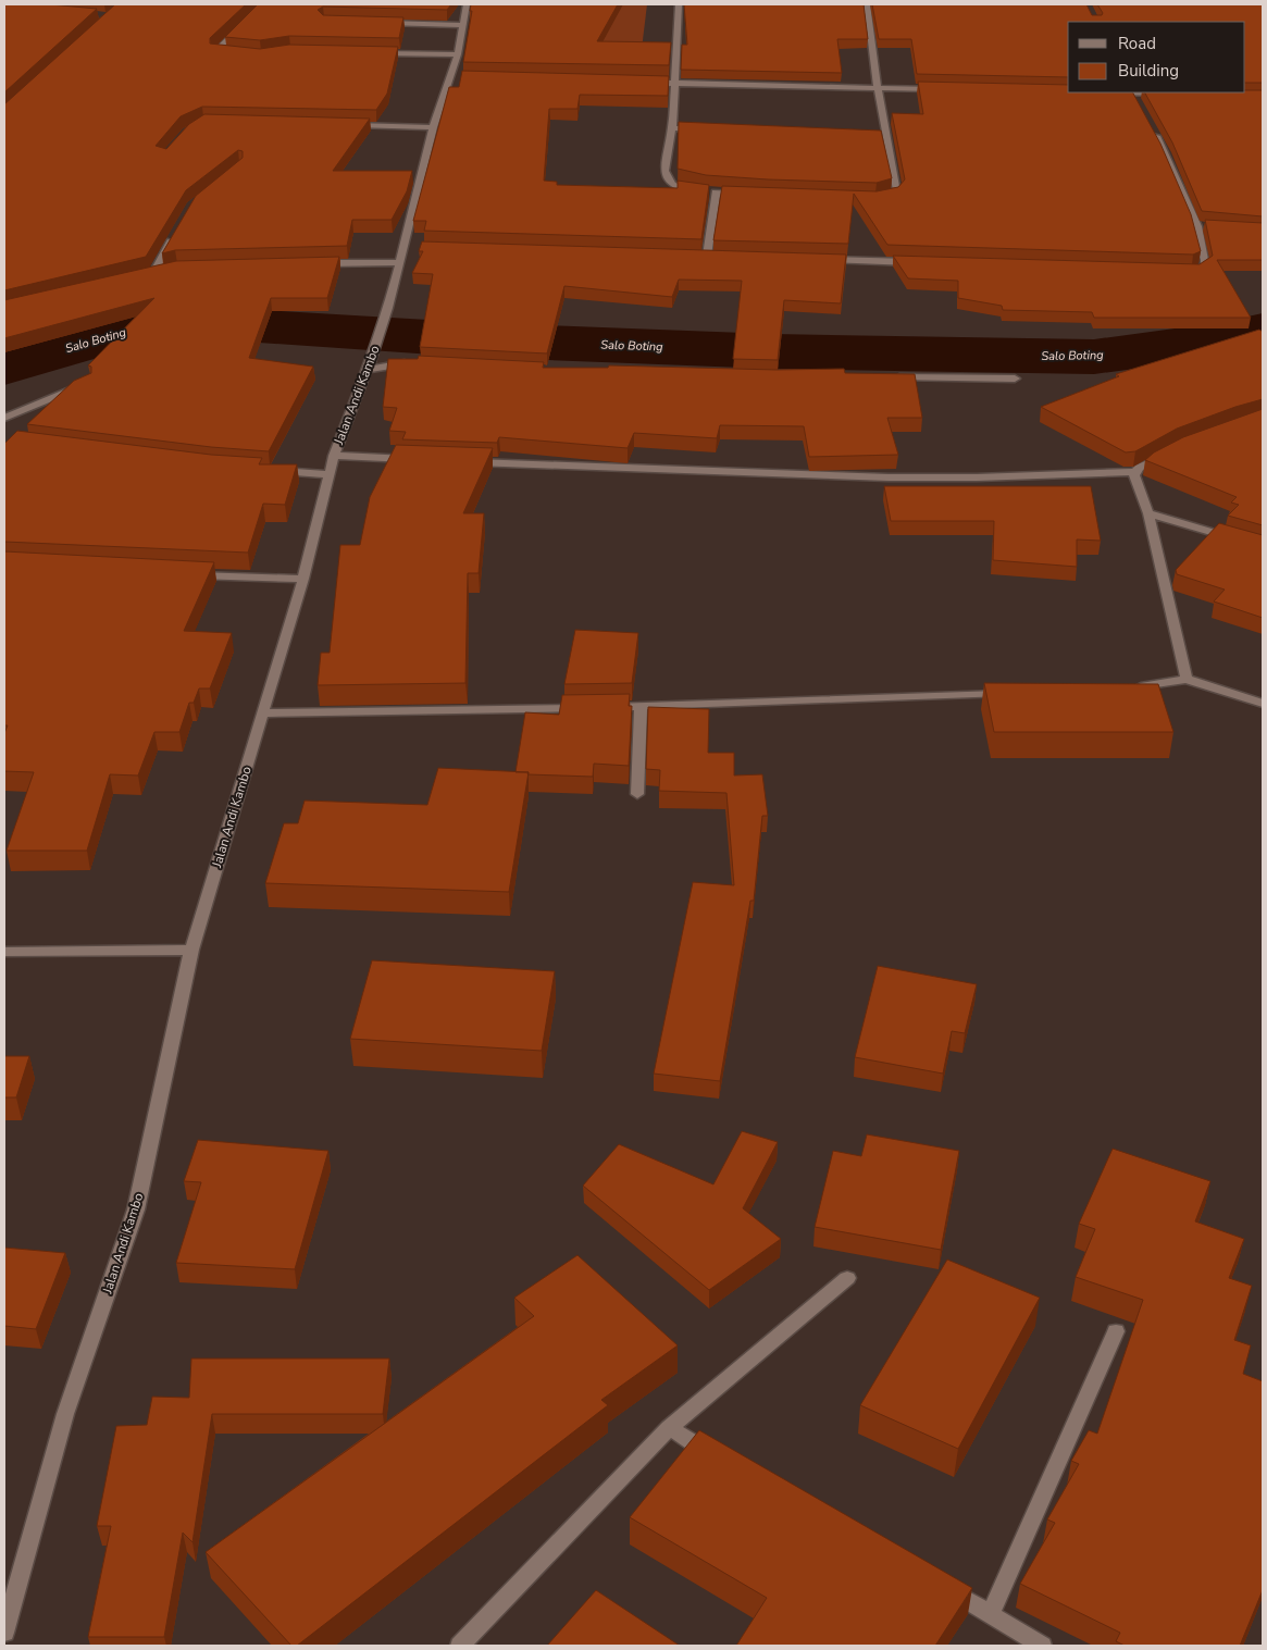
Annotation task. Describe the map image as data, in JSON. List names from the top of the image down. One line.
{"streets":{"street":["Jalan Andi Kambo"]},"water":["Salo Boting"],"legend":["Road","Building"]}
